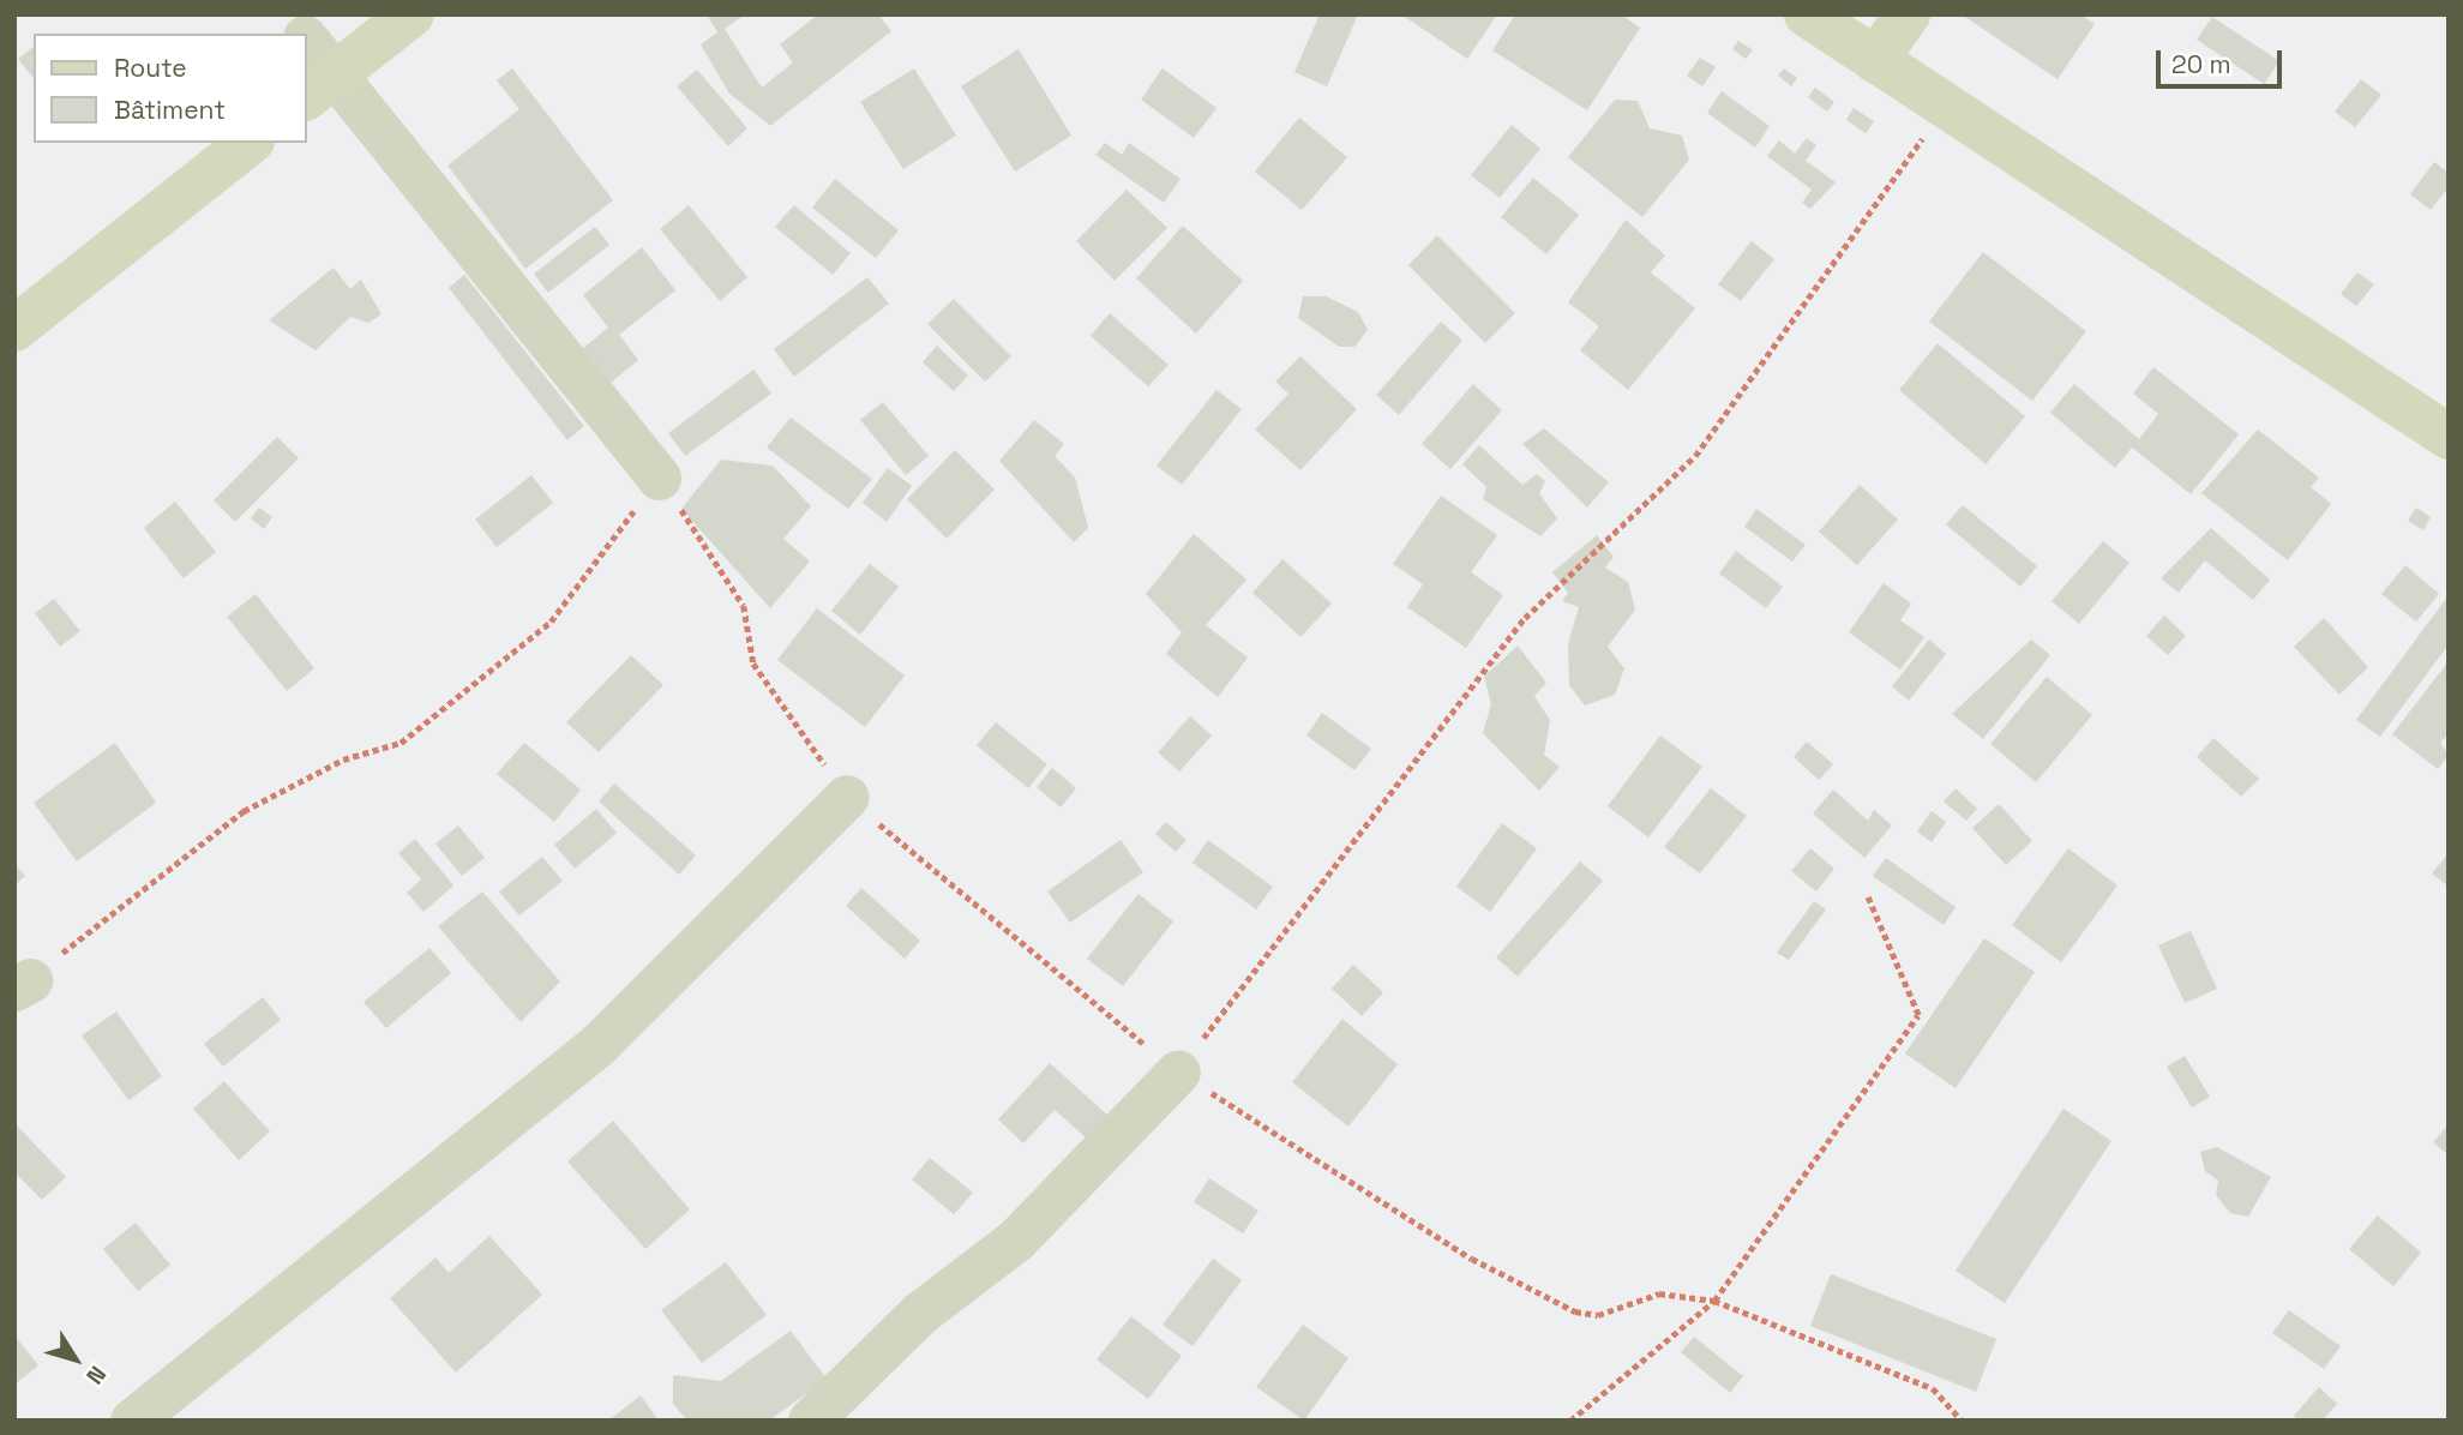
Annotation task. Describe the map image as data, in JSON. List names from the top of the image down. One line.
{"legend":["Route","Bâtiment"],"scale_bar":"20 m","north":"bottom right"}
